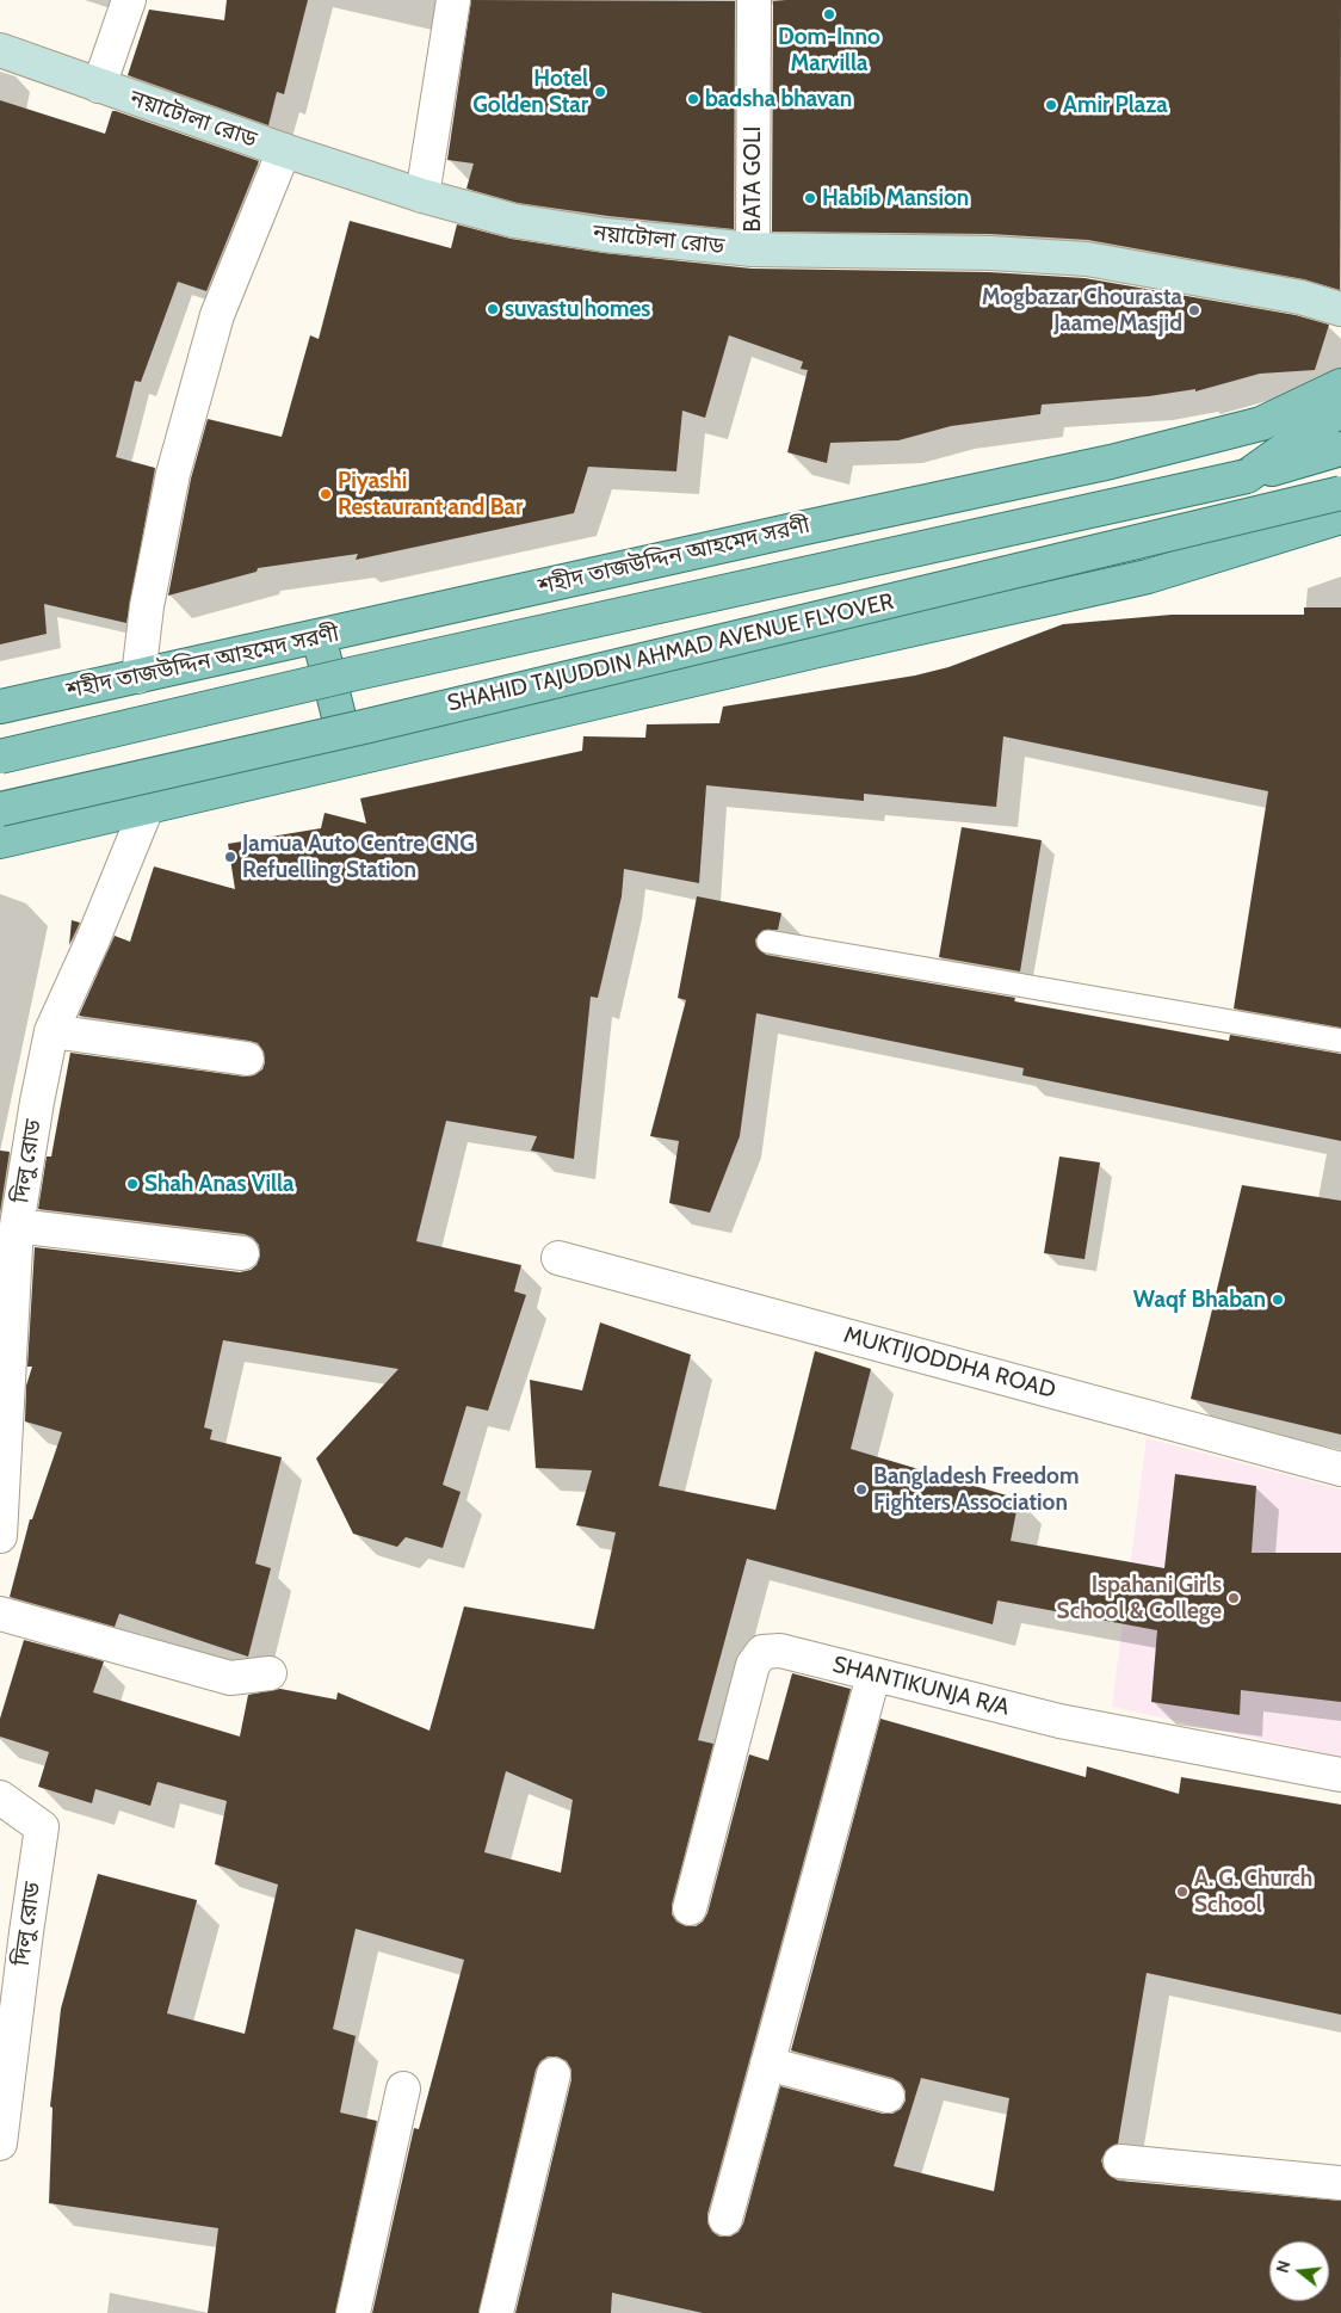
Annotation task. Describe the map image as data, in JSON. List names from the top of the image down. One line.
{"streets":{"main road":["শহীদ তাজউদ্দিন আহমেদ সরণী","SHAHID TAJUDDIN AHMAD AVENUE FLYOVER"],"street":["নয়াটোলা রোড","BATA GOLI","দিলু রোড","MUKTIJODDHA ROAD","SHANTIKUNJA R/A"]},"crossings":[["নয়াটোলা রোড","BATA GOLI"]],"places":["Dom-Inno Marvilla","Hotel Golden Star","badsha bhavan","Amir Plaza","Habib Mansion","suvastu homes","Mogbazar Chourasta Jaame Masjid","Piyashi Restaurant and Bar","Jamua Auto Centre CNG Refuelling Station","Shah Anas Villa","Waqf Bhaban","Bangladesh Freedom Fighters Association","Ispahani Girls School & College","A. G. Church School"],"north":"left"}
